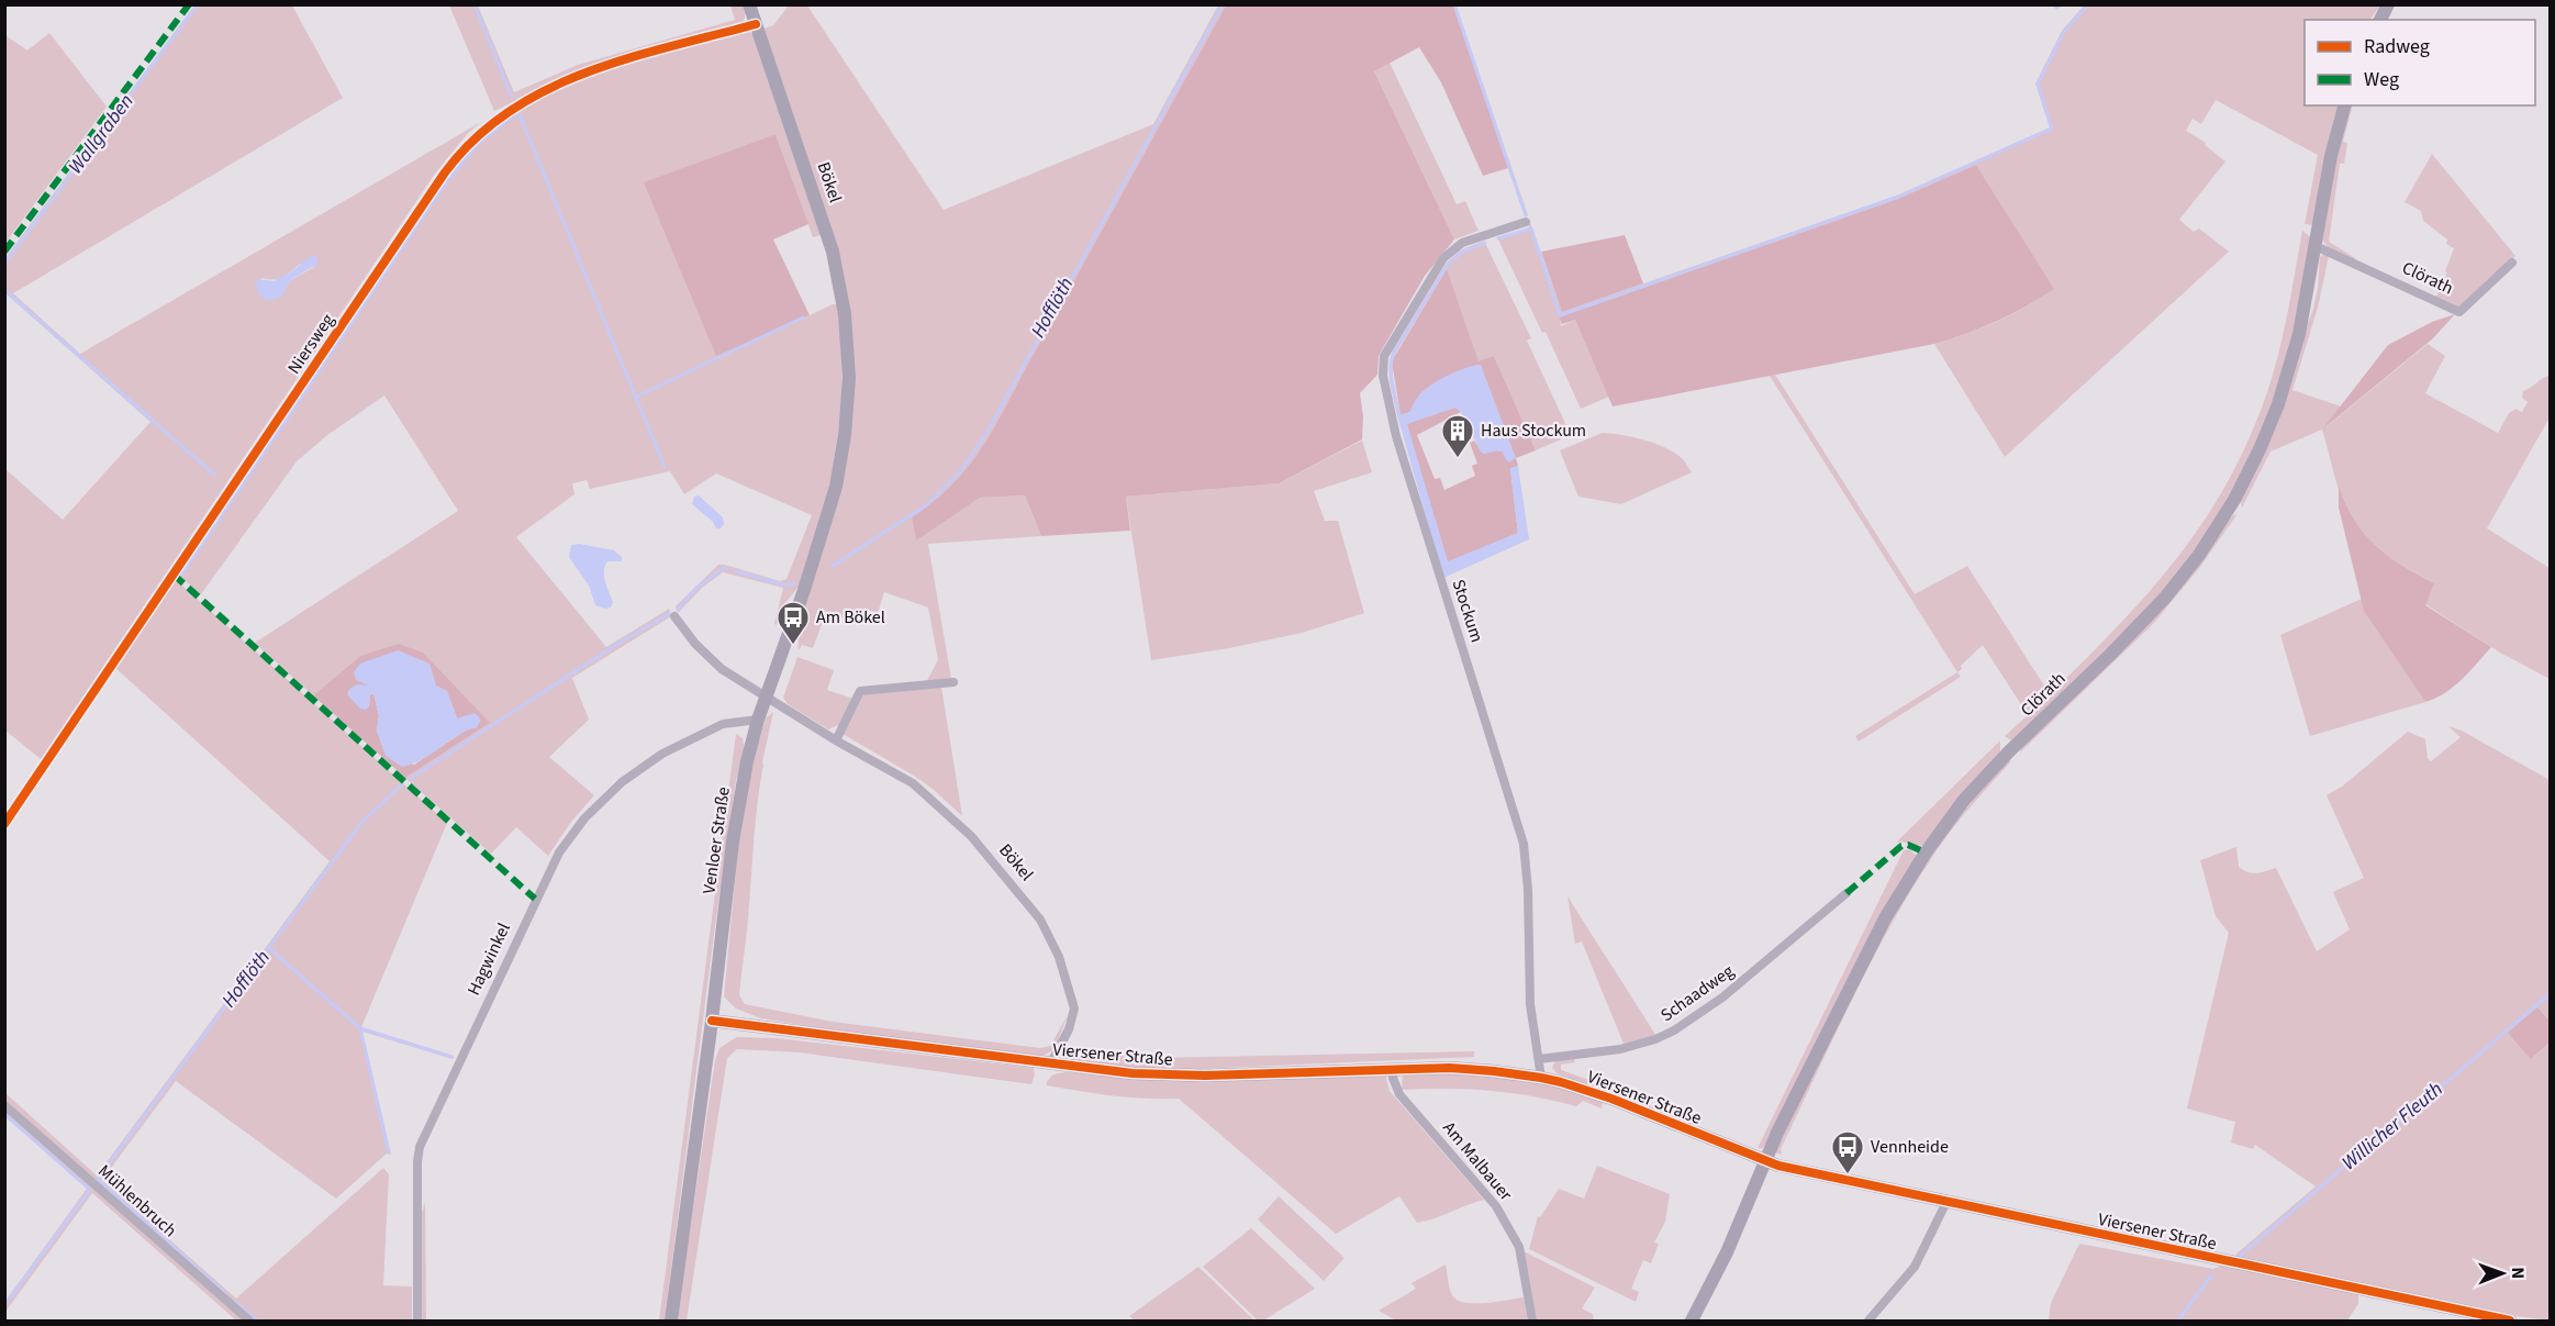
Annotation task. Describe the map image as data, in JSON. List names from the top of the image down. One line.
{"streets":{"main road":["Bökel","Clörath","Venloer Straße","Viersener Straße"],"street":["Niersweg","Stockum","Hagwinkel","Schaadweg","Am Malbauer","Mühlenbruch"]},"crossings":[["Bökel","Niersweg"],["Bökel","Venloer Straße"],["Bökel","Viersener Straße"],["Clörath","Viersener Straße"],["Stockum","Schaadweg"],["Stockum","Viersener Straße"],["Venloer Straße","Hagwinkel"],["Venloer Straße","Viersener Straße"],["Viersener Straße","Am Malbauer"]],"water":["Wallgraben","Hofflöth","Willicher Fleuth"],"places":{"building":["Haus Stockum"],"bus stop":["Am Bökel","Vennheide"]},"legend":["Radweg","Weg"],"north":"right"}
